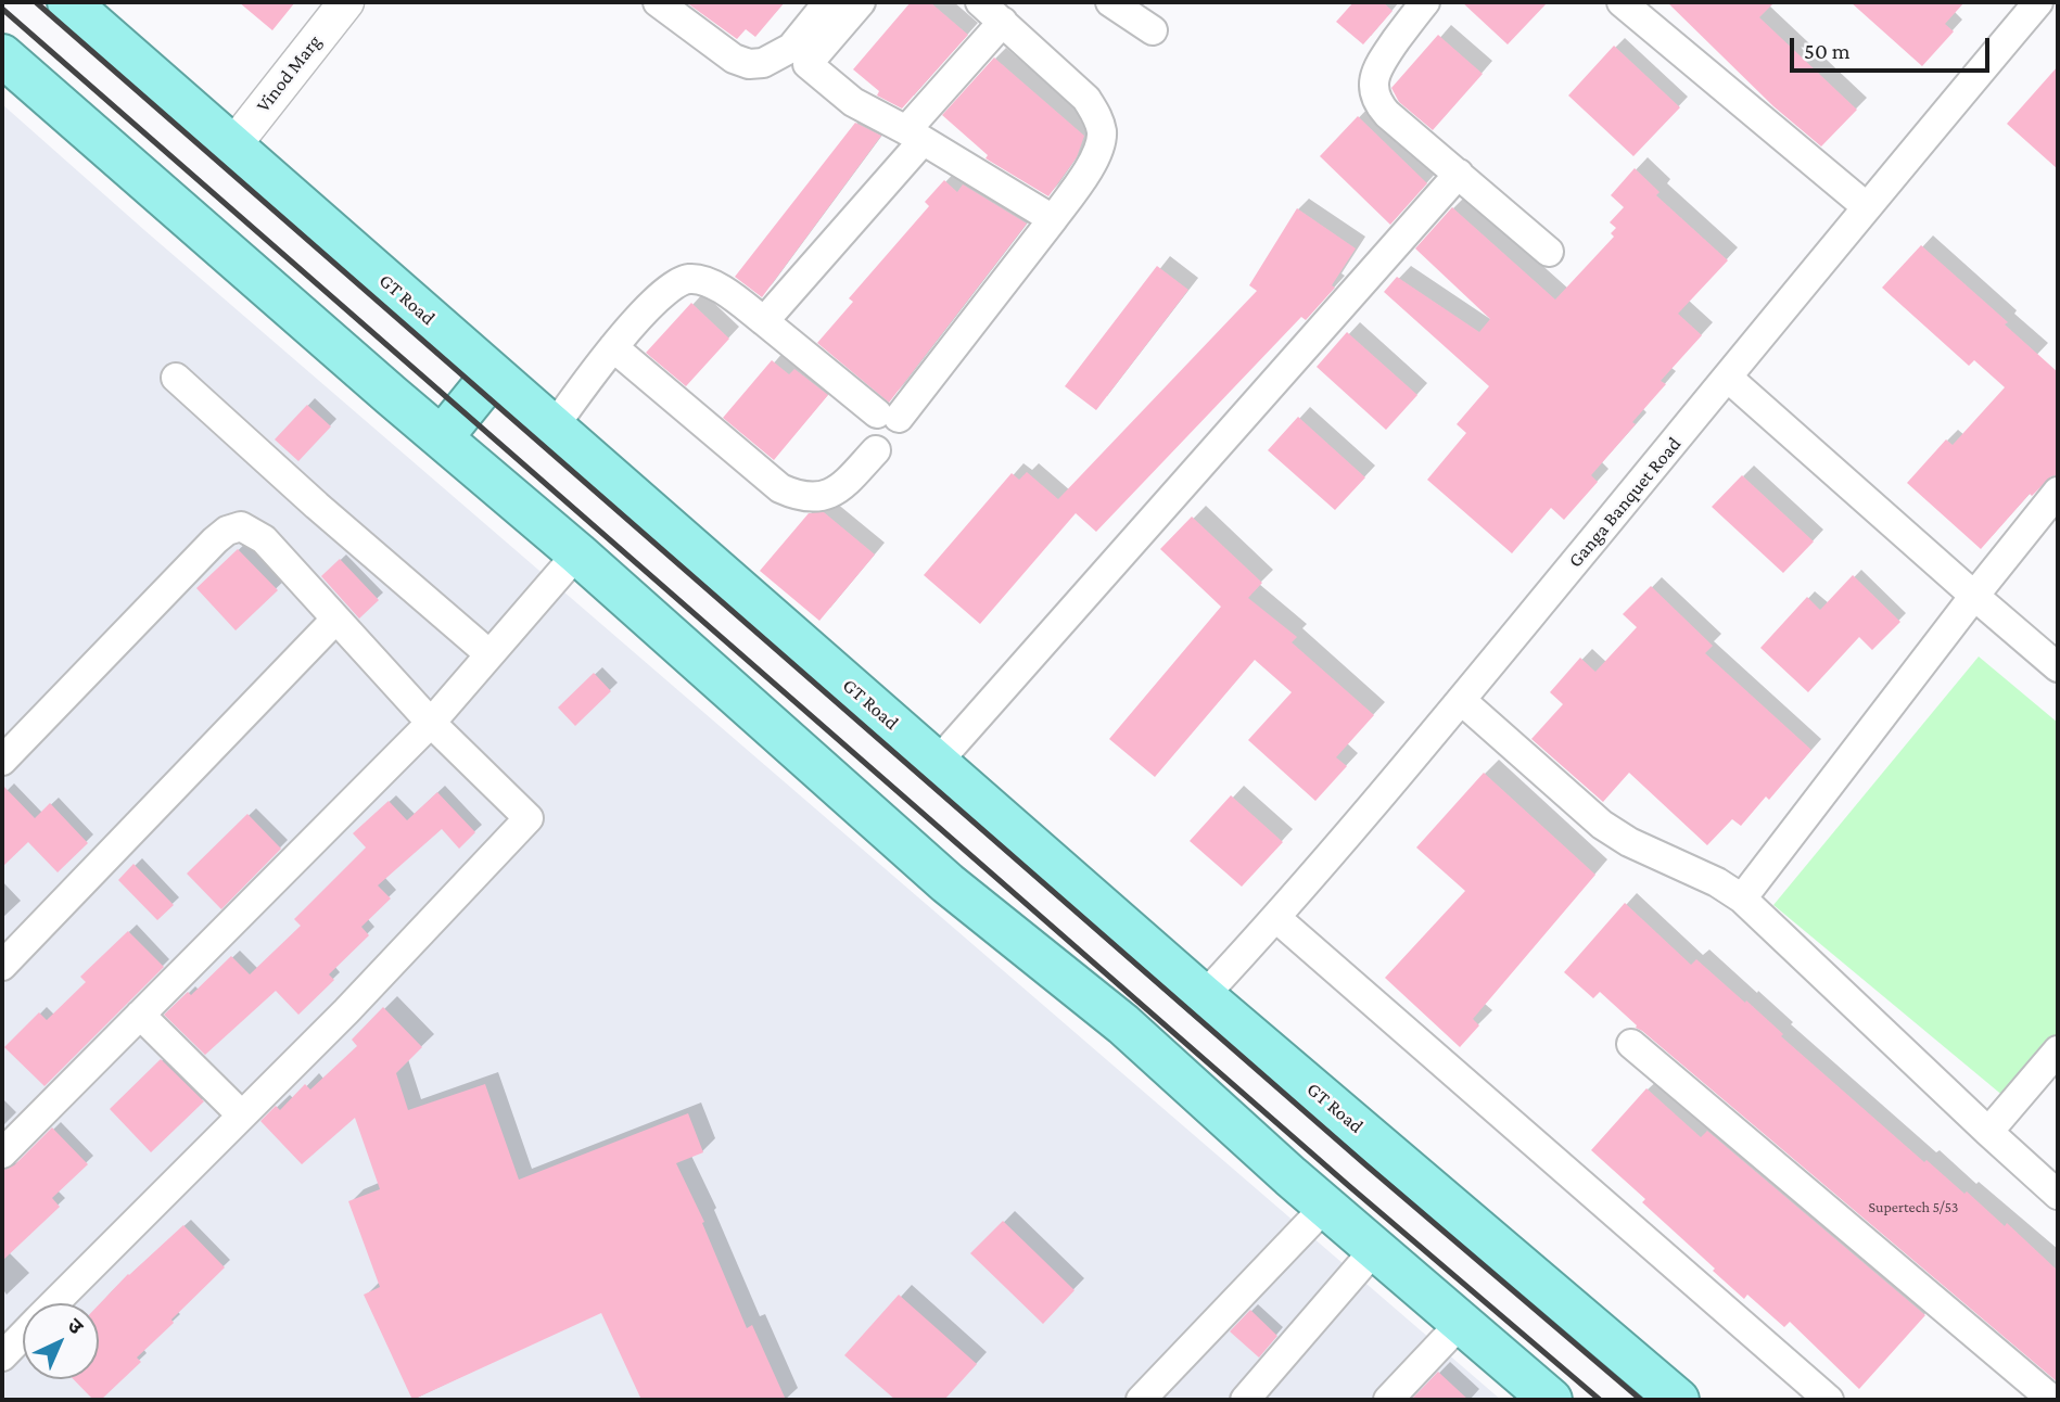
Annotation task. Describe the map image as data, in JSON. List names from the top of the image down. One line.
{"streets":{"highway":["GT Road"],"street":["Vinod Marg","Ganga Banquet Road"]},"crossings":[["Vinod Marg","GT Road"],["GT Road","Ganga Banquet Road"]],"house_numbers":["Supertech 5/53"],"scale_bar":"50 m","north":"top right"}
